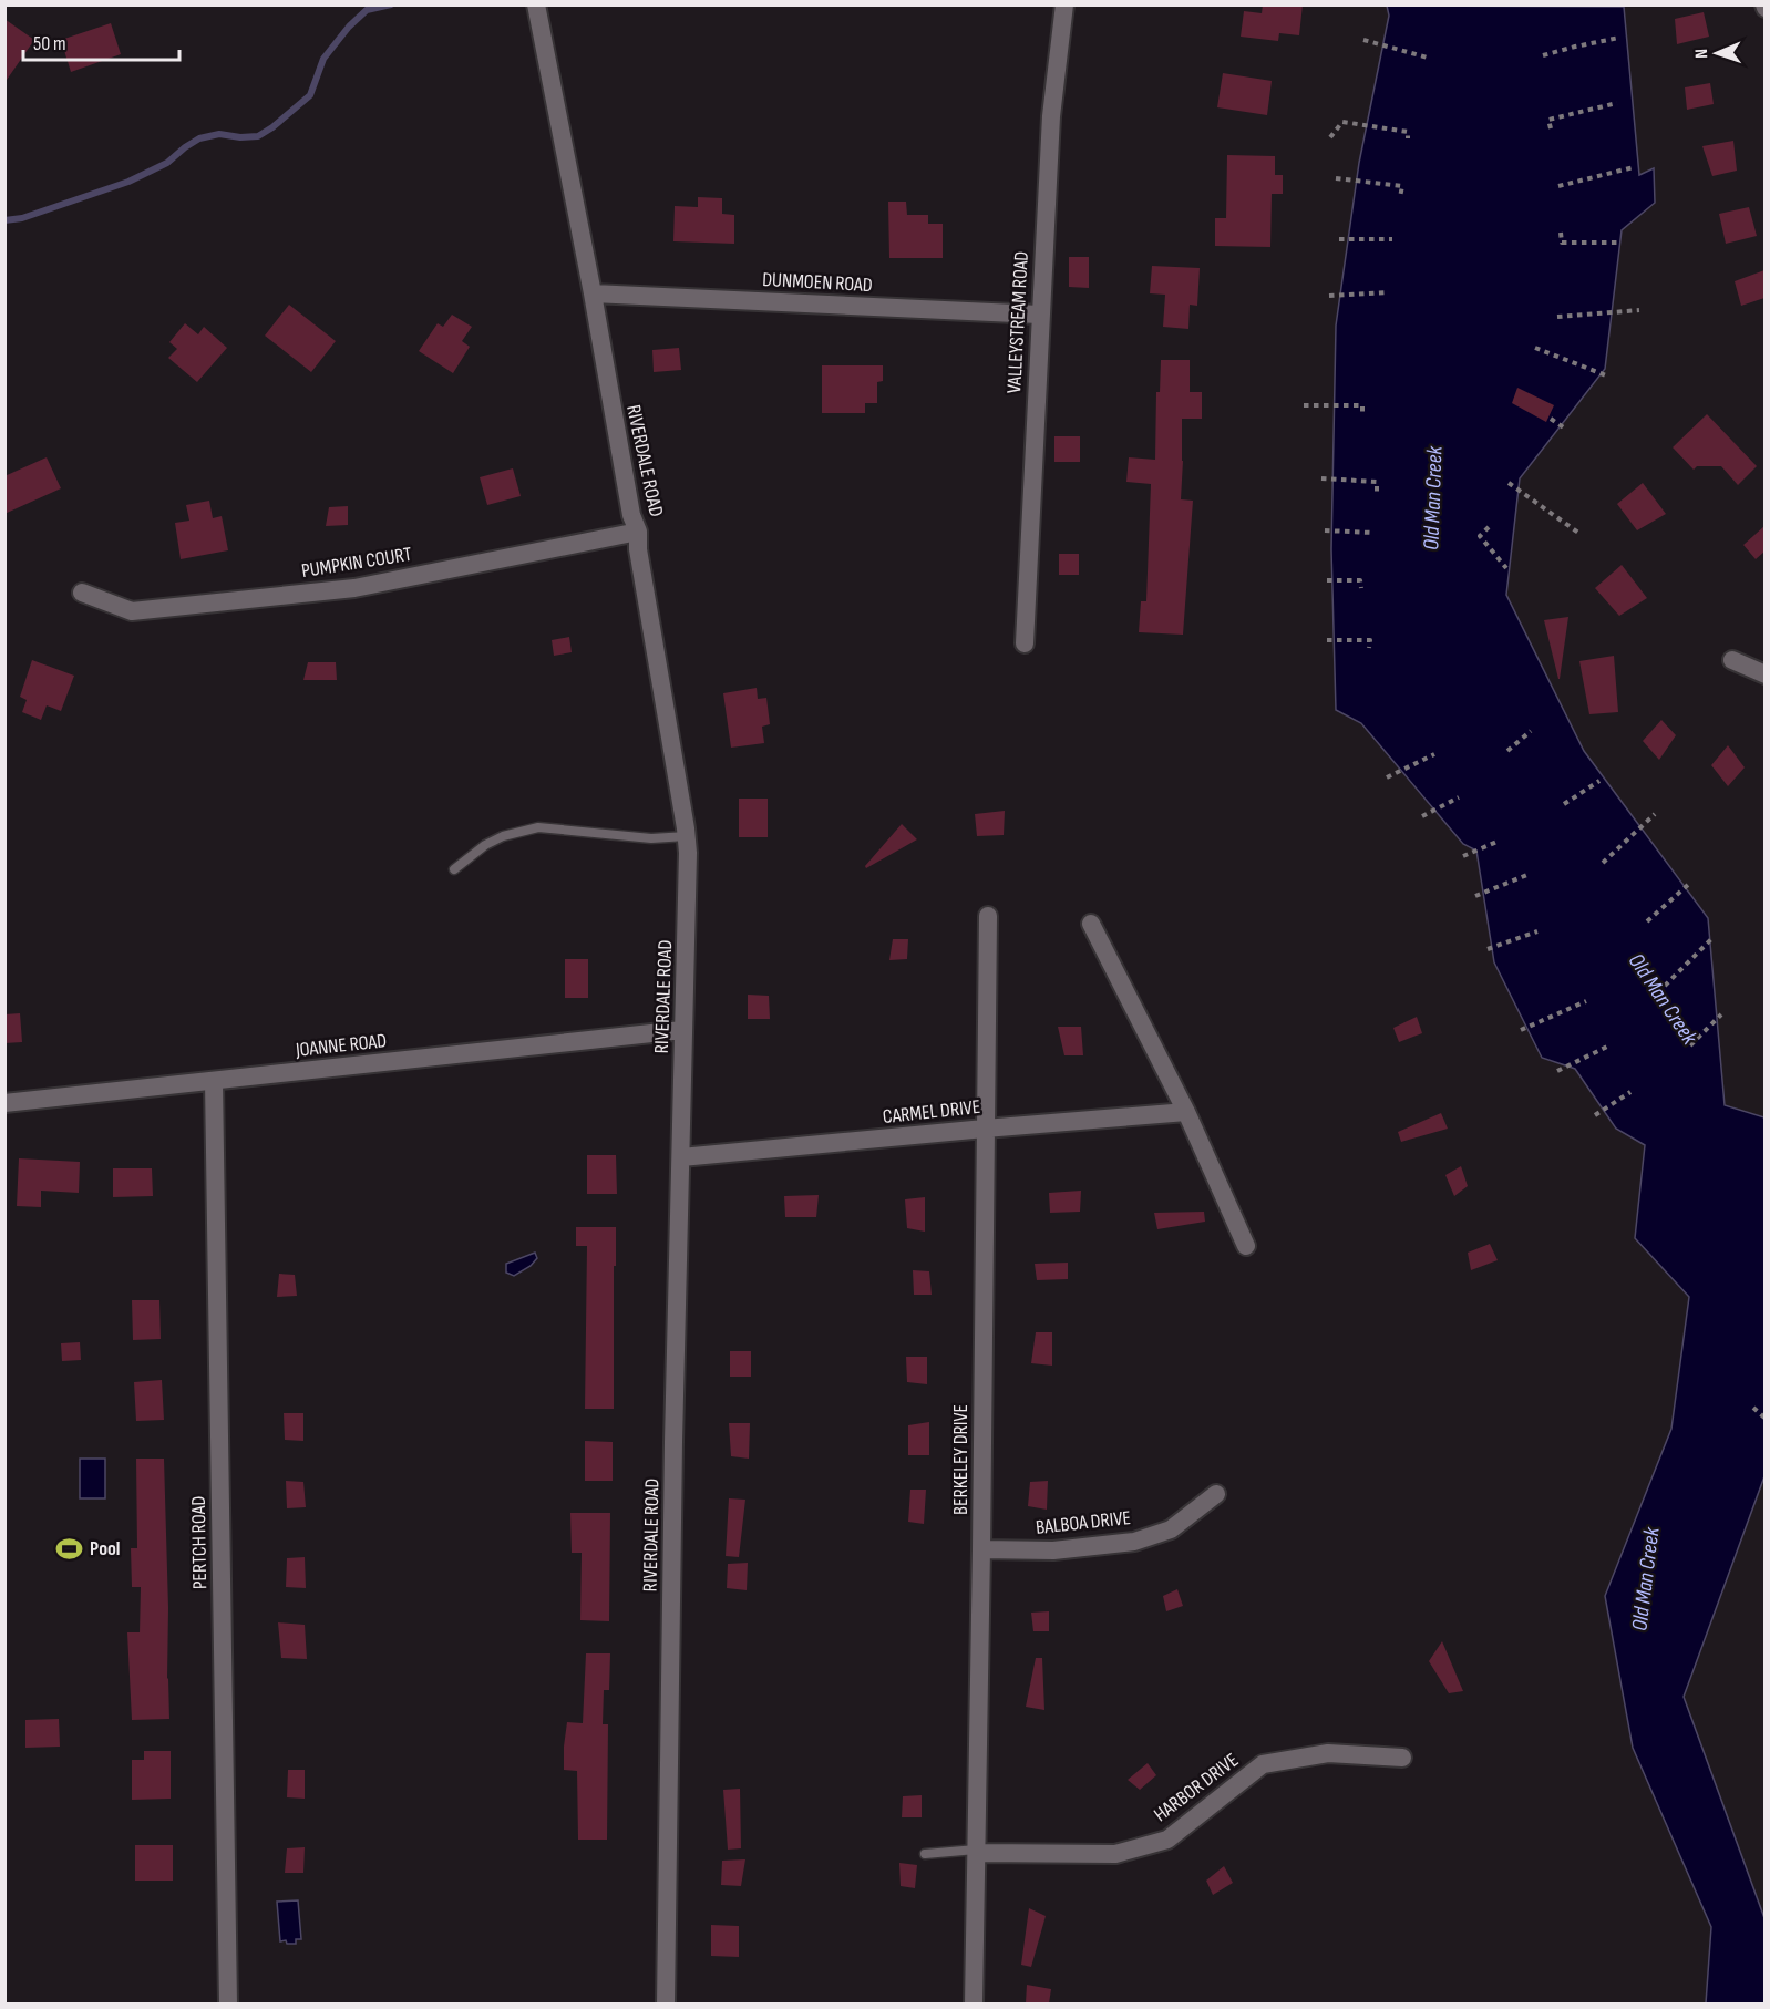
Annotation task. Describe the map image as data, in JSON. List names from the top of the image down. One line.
{"streets":{"street":["DUNMOEN ROAD","VALLEYSTREAM ROAD","RIVERDALE ROAD","PUMPKIN COURT","JOANNE ROAD","CARMEL DRIVE","BERKELEY DRIVE","BALBOA DRIVE","PERTCH ROAD","HARBOR DRIVE"]},"crossings":[["DUNMOEN ROAD","VALLEYSTREAM ROAD"],["DUNMOEN ROAD","RIVERDALE ROAD"],["RIVERDALE ROAD","PUMPKIN COURT"],["RIVERDALE ROAD","JOANNE ROAD"],["RIVERDALE ROAD","CARMEL DRIVE"],["JOANNE ROAD","PERTCH ROAD"],["CARMEL DRIVE","BERKELEY DRIVE"],["BERKELEY DRIVE","BALBOA DRIVE"],["BERKELEY DRIVE","HARBOR DRIVE"]],"water":["Old Man Creek"],"places":{"sports":["Pool"]},"scale_bar":"50 m","north":"left"}
